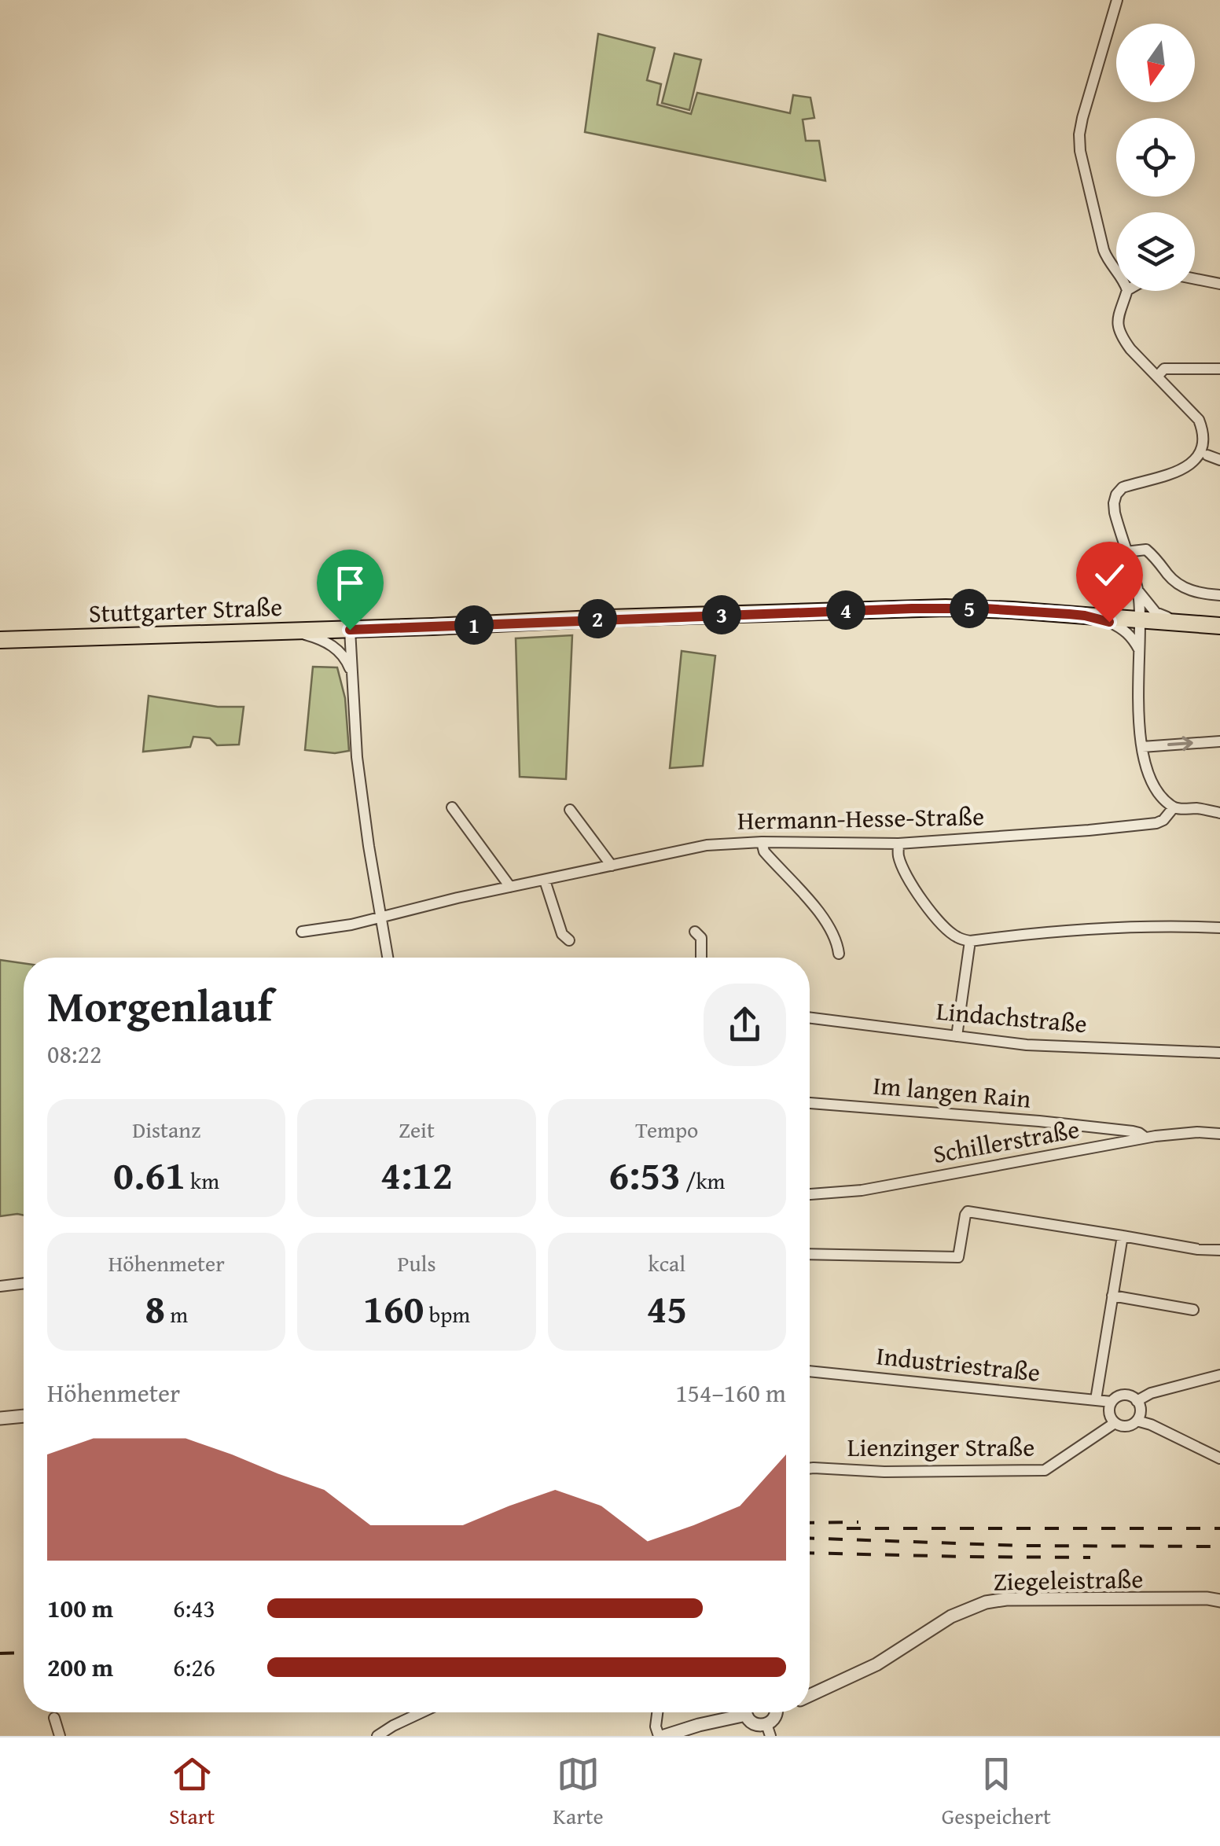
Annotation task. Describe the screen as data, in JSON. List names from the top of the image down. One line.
{"streets":{"main road":["Stuttgarter Straße"],"street":["Hermann-Hesse-Straße","Lindachstraße","Im langen Rain","Schillerstraße","Industriestraße","Lienzinger Straße","Ziegeleistraße"]},"crossings":[["Im langen Rain","Schillerstraße"],["Industriestraße","Lienzinger Straße"]],"north":"bottom","page":{"pins":["5","4","3","2","1"],"heading":["Morgenlauf","08:22"],"stats":[["Distanz","0.61 km"],["Zeit","4:12"],["Tempo","6:53 /km"],["Höhenmeter","8 m"],["Puls","160 bpm"],["kcal","45"]],"chart":["Höhenmeter","154–160 m"],"list":[{"name":"100 m","note":"6:43"},{"name":"200 m","note":"6:26"}],"tabs":["Start","Karte","Gespeichert"]}}
